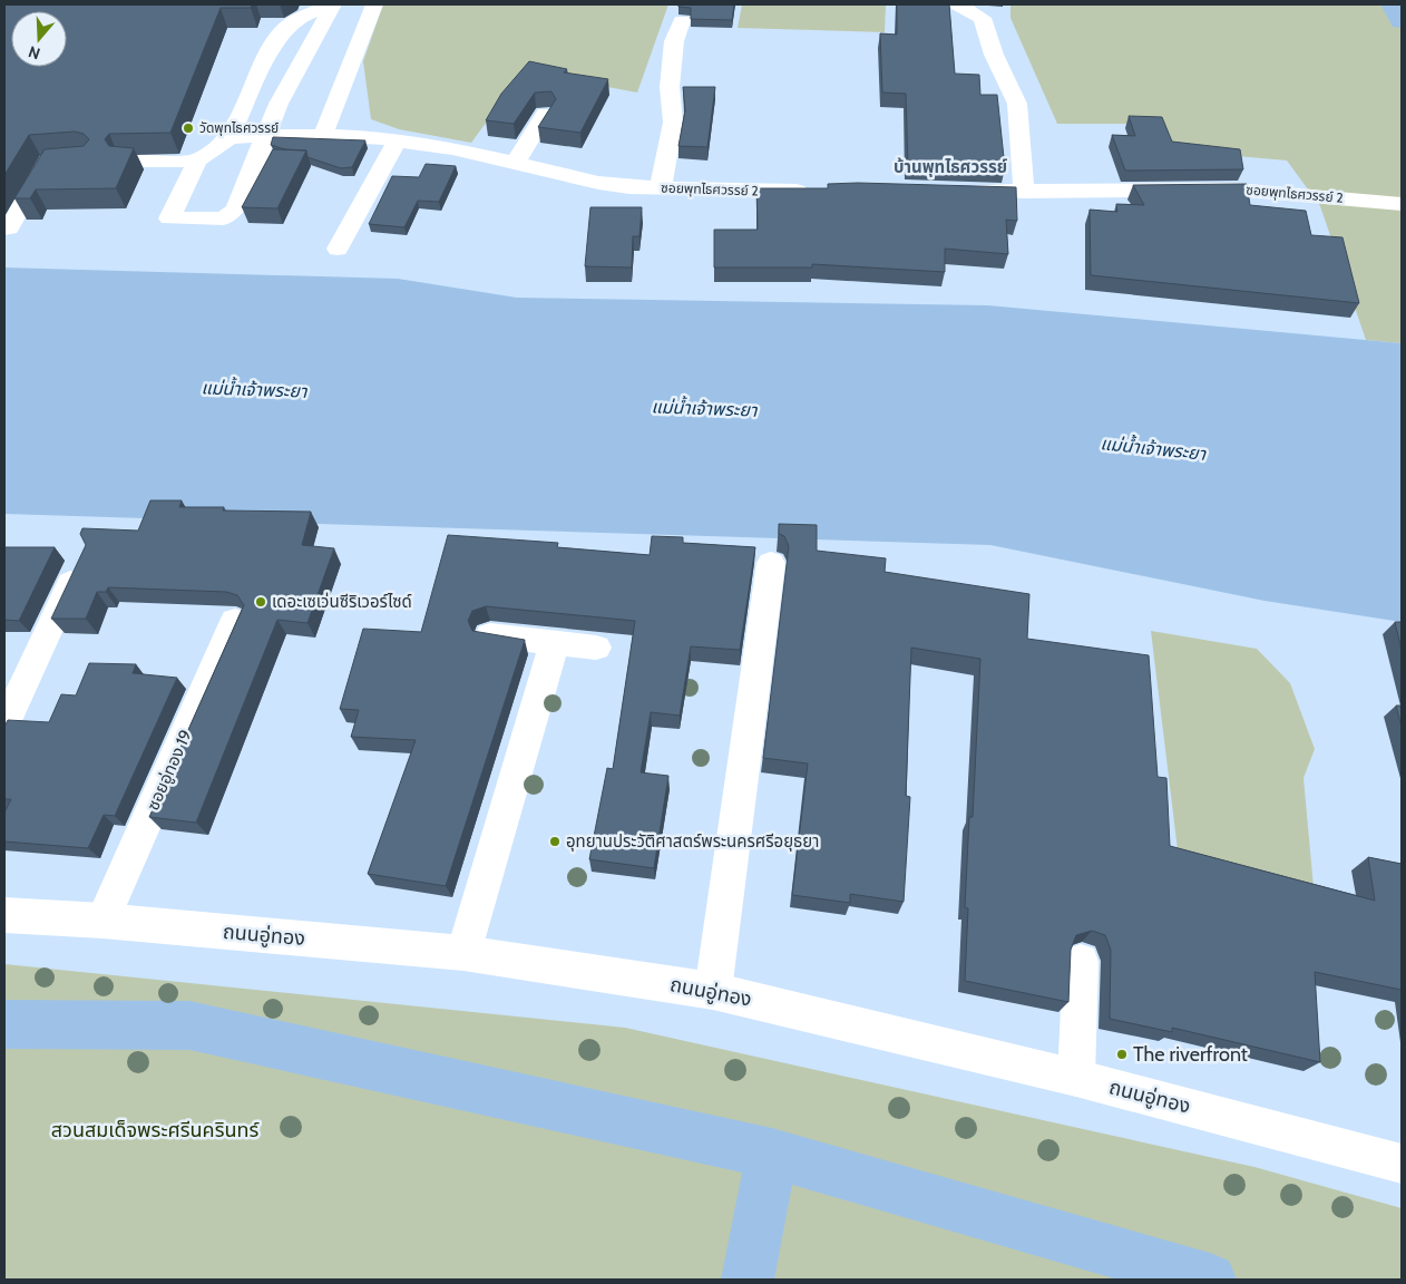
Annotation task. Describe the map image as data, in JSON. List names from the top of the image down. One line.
{"streets":{"street":["ซอยพุทไธศวรรย์ 2","ซอยอู่ทอง 19","ถนนอู่ทอง"]},"crossings":[["ซอยอู่ทอง 19","ถนนอู่ทอง"]],"districts":["บ้านพุทไธศวรรย์"],"water":["แม่น้ำเจ้าพระยา"],"parks":["สวนสมเด็จพระศรีนครินทร์"],"places":["วัดพุทไธศวรรย์","เดอะเซเว่นซีริเวอร์ไซด์","อุทยานประวัติศาสตร์พระนครศรีอยุธยา","The riverfront"],"north":"bottom"}
